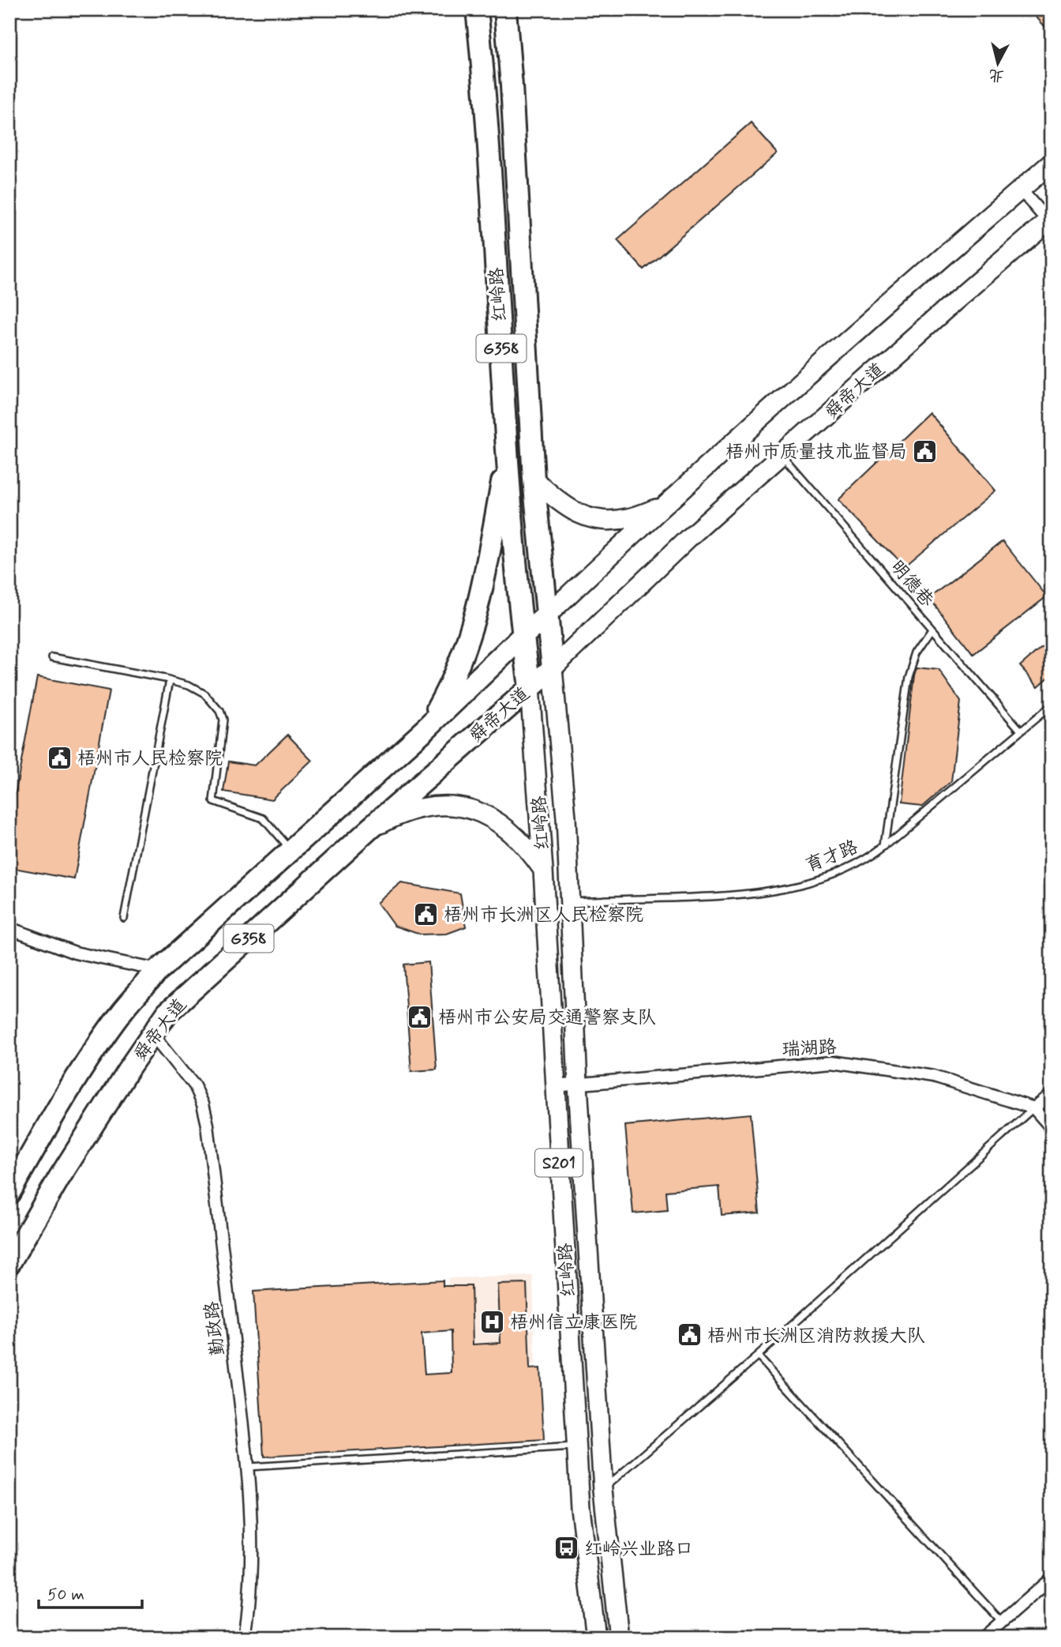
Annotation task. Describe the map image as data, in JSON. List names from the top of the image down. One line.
{"streets":{"highway":["红岭路","G358","舜帝大道"],"main road":["S201"],"street":["瑞湖路","勤政路"],"lane":["明德巷","育才路"]},"crossings":[["红岭路","G358"],["红岭路","舜帝大道"],["红岭路","育才路"],["红岭路","瑞湖路"],["舜帝大道","明德巷"],["舜帝大道","勤政路"],["明德巷","育才路"]],"places":{"public building":["梧州市质量技术监督局","梧州市人民检察院","梧州市长洲区人民检察院","梧州市公安局交通警察支队","梧州市长洲区消防救援大队"],"hospital":["梧州信立康医院"],"bus stop":["红岭兴业路口"]},"scale_bar":"50 m","north":"bottom"}
